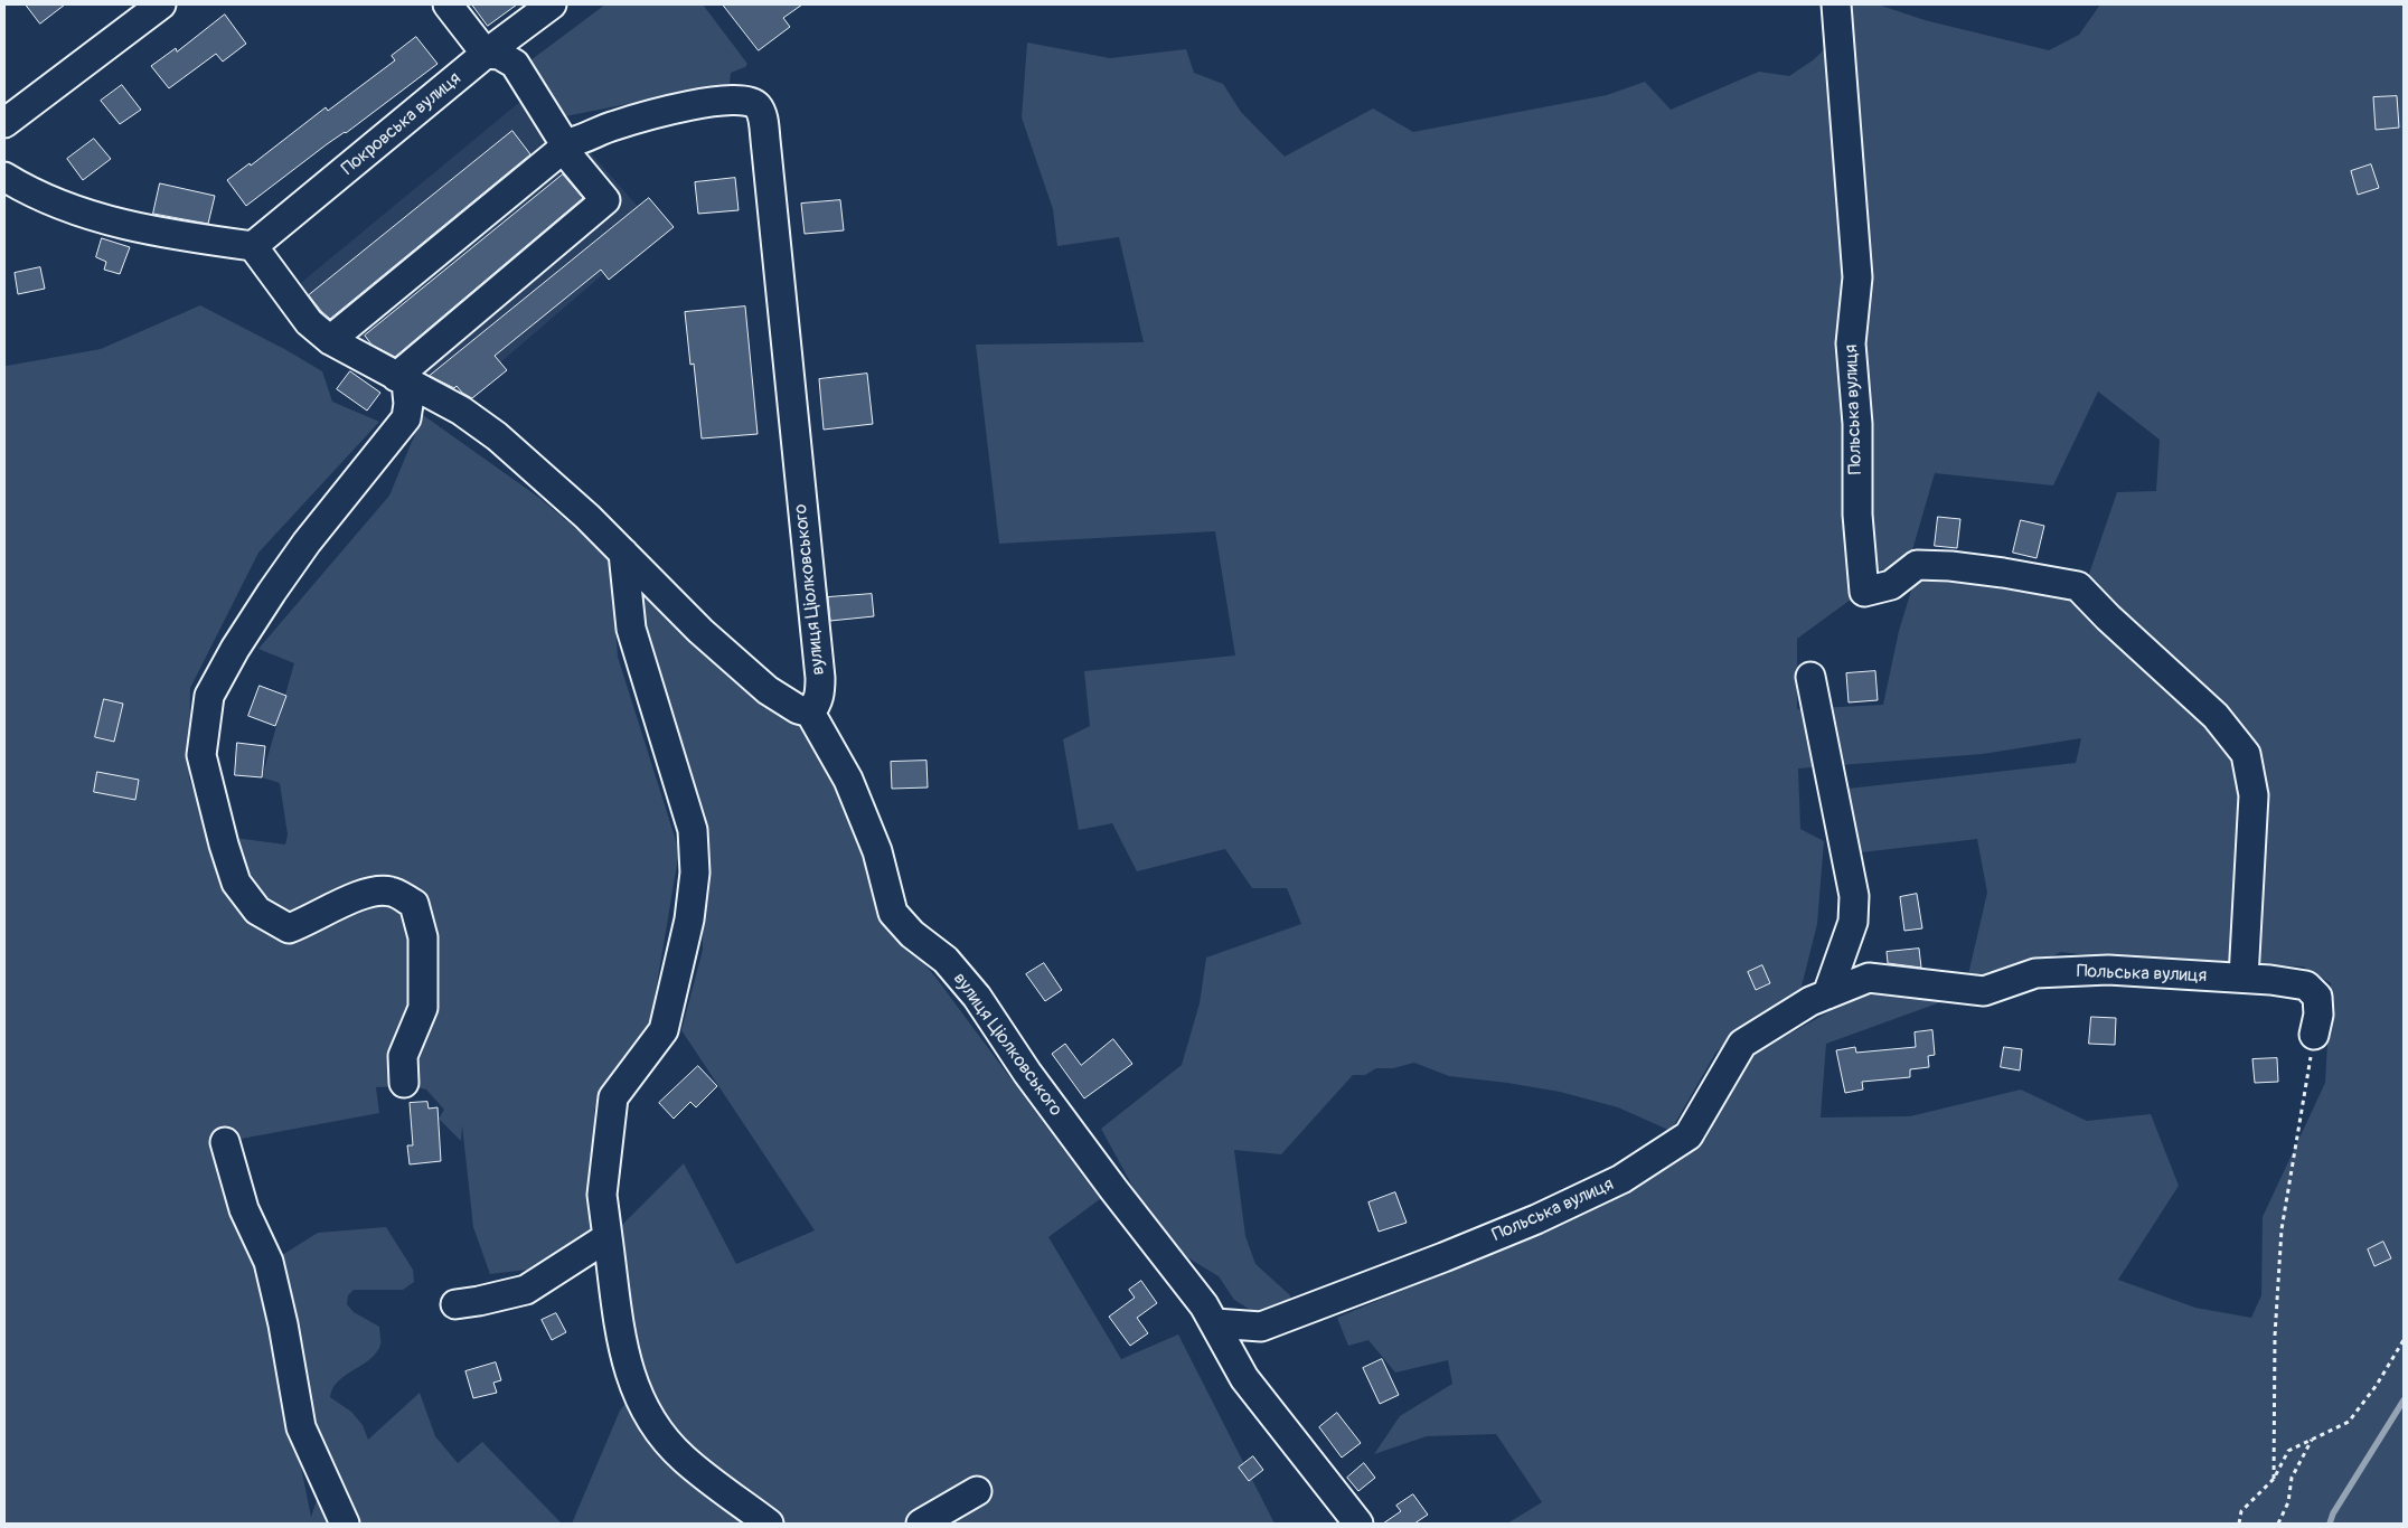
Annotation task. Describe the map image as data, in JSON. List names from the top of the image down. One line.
{"streets":{"street":["Покровська вулиця","Польська вулиця","вулиця Ціолковського"]},"crossings":[["Польська вулиця","вулиця Ціолковського"]]}
